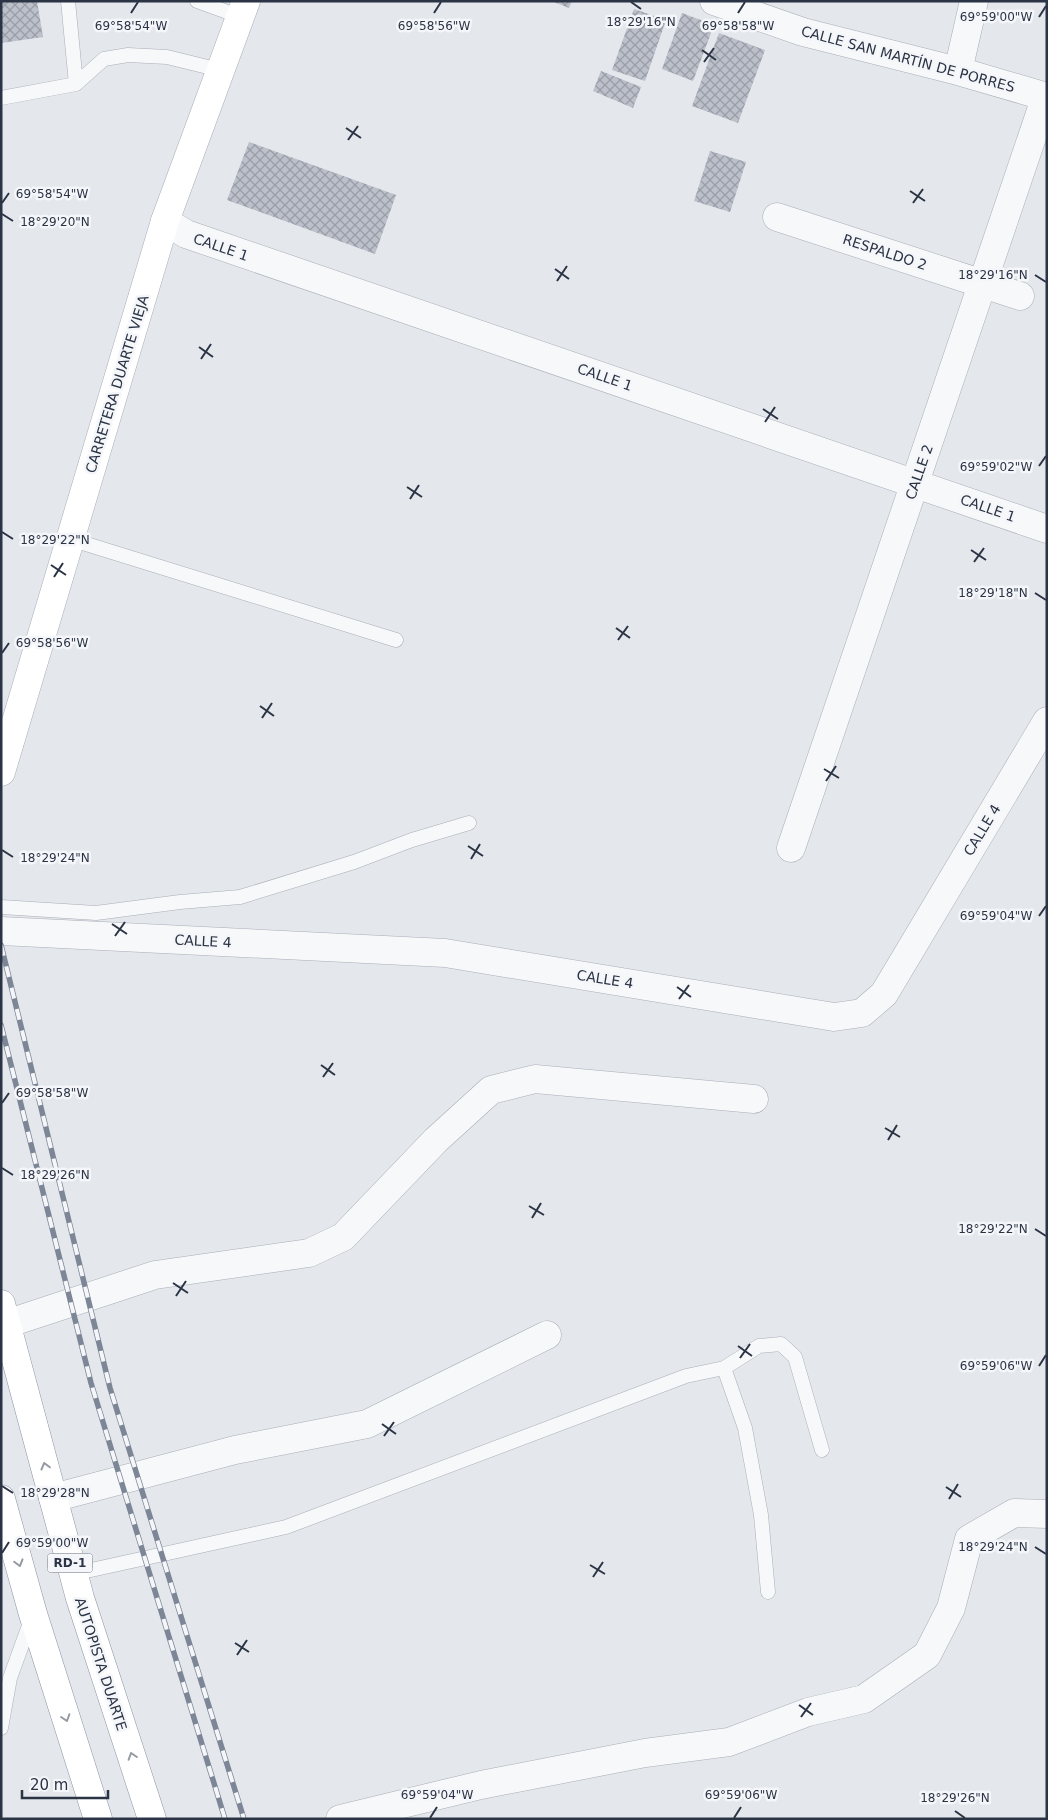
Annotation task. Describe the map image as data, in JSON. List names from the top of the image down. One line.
{"streets":{"main road":["CARRETERA DUARTE VIEJA","RD-1","AUTOPISTA DUARTE"],"street":["CALLE SAN MARTÍN DE PORRES","CALLE 1","RESPALDO 2","CALLE 2","CALLE 4"]},"crossings":[["CALLE SAN MARTÍN DE PORRES","CALLE 2"],["CALLE 1","CARRETERA DUARTE VIEJA"],["CALLE 1","CALLE 2"],["RESPALDO 2","CALLE 2"]],"scale_bar":"20 m","coordinates":["69°59'00\"W","18°29'16\"N","69°58'54\"W","69°58'56\"W","69°58'58\"W","18°29'20\"N","69°59'02\"W","18°29'22\"N","18°29'18\"N","18°29'24\"N","69°59'04\"W","18°29'26\"N","69°59'06\"W","18°29'28\"N"]}
